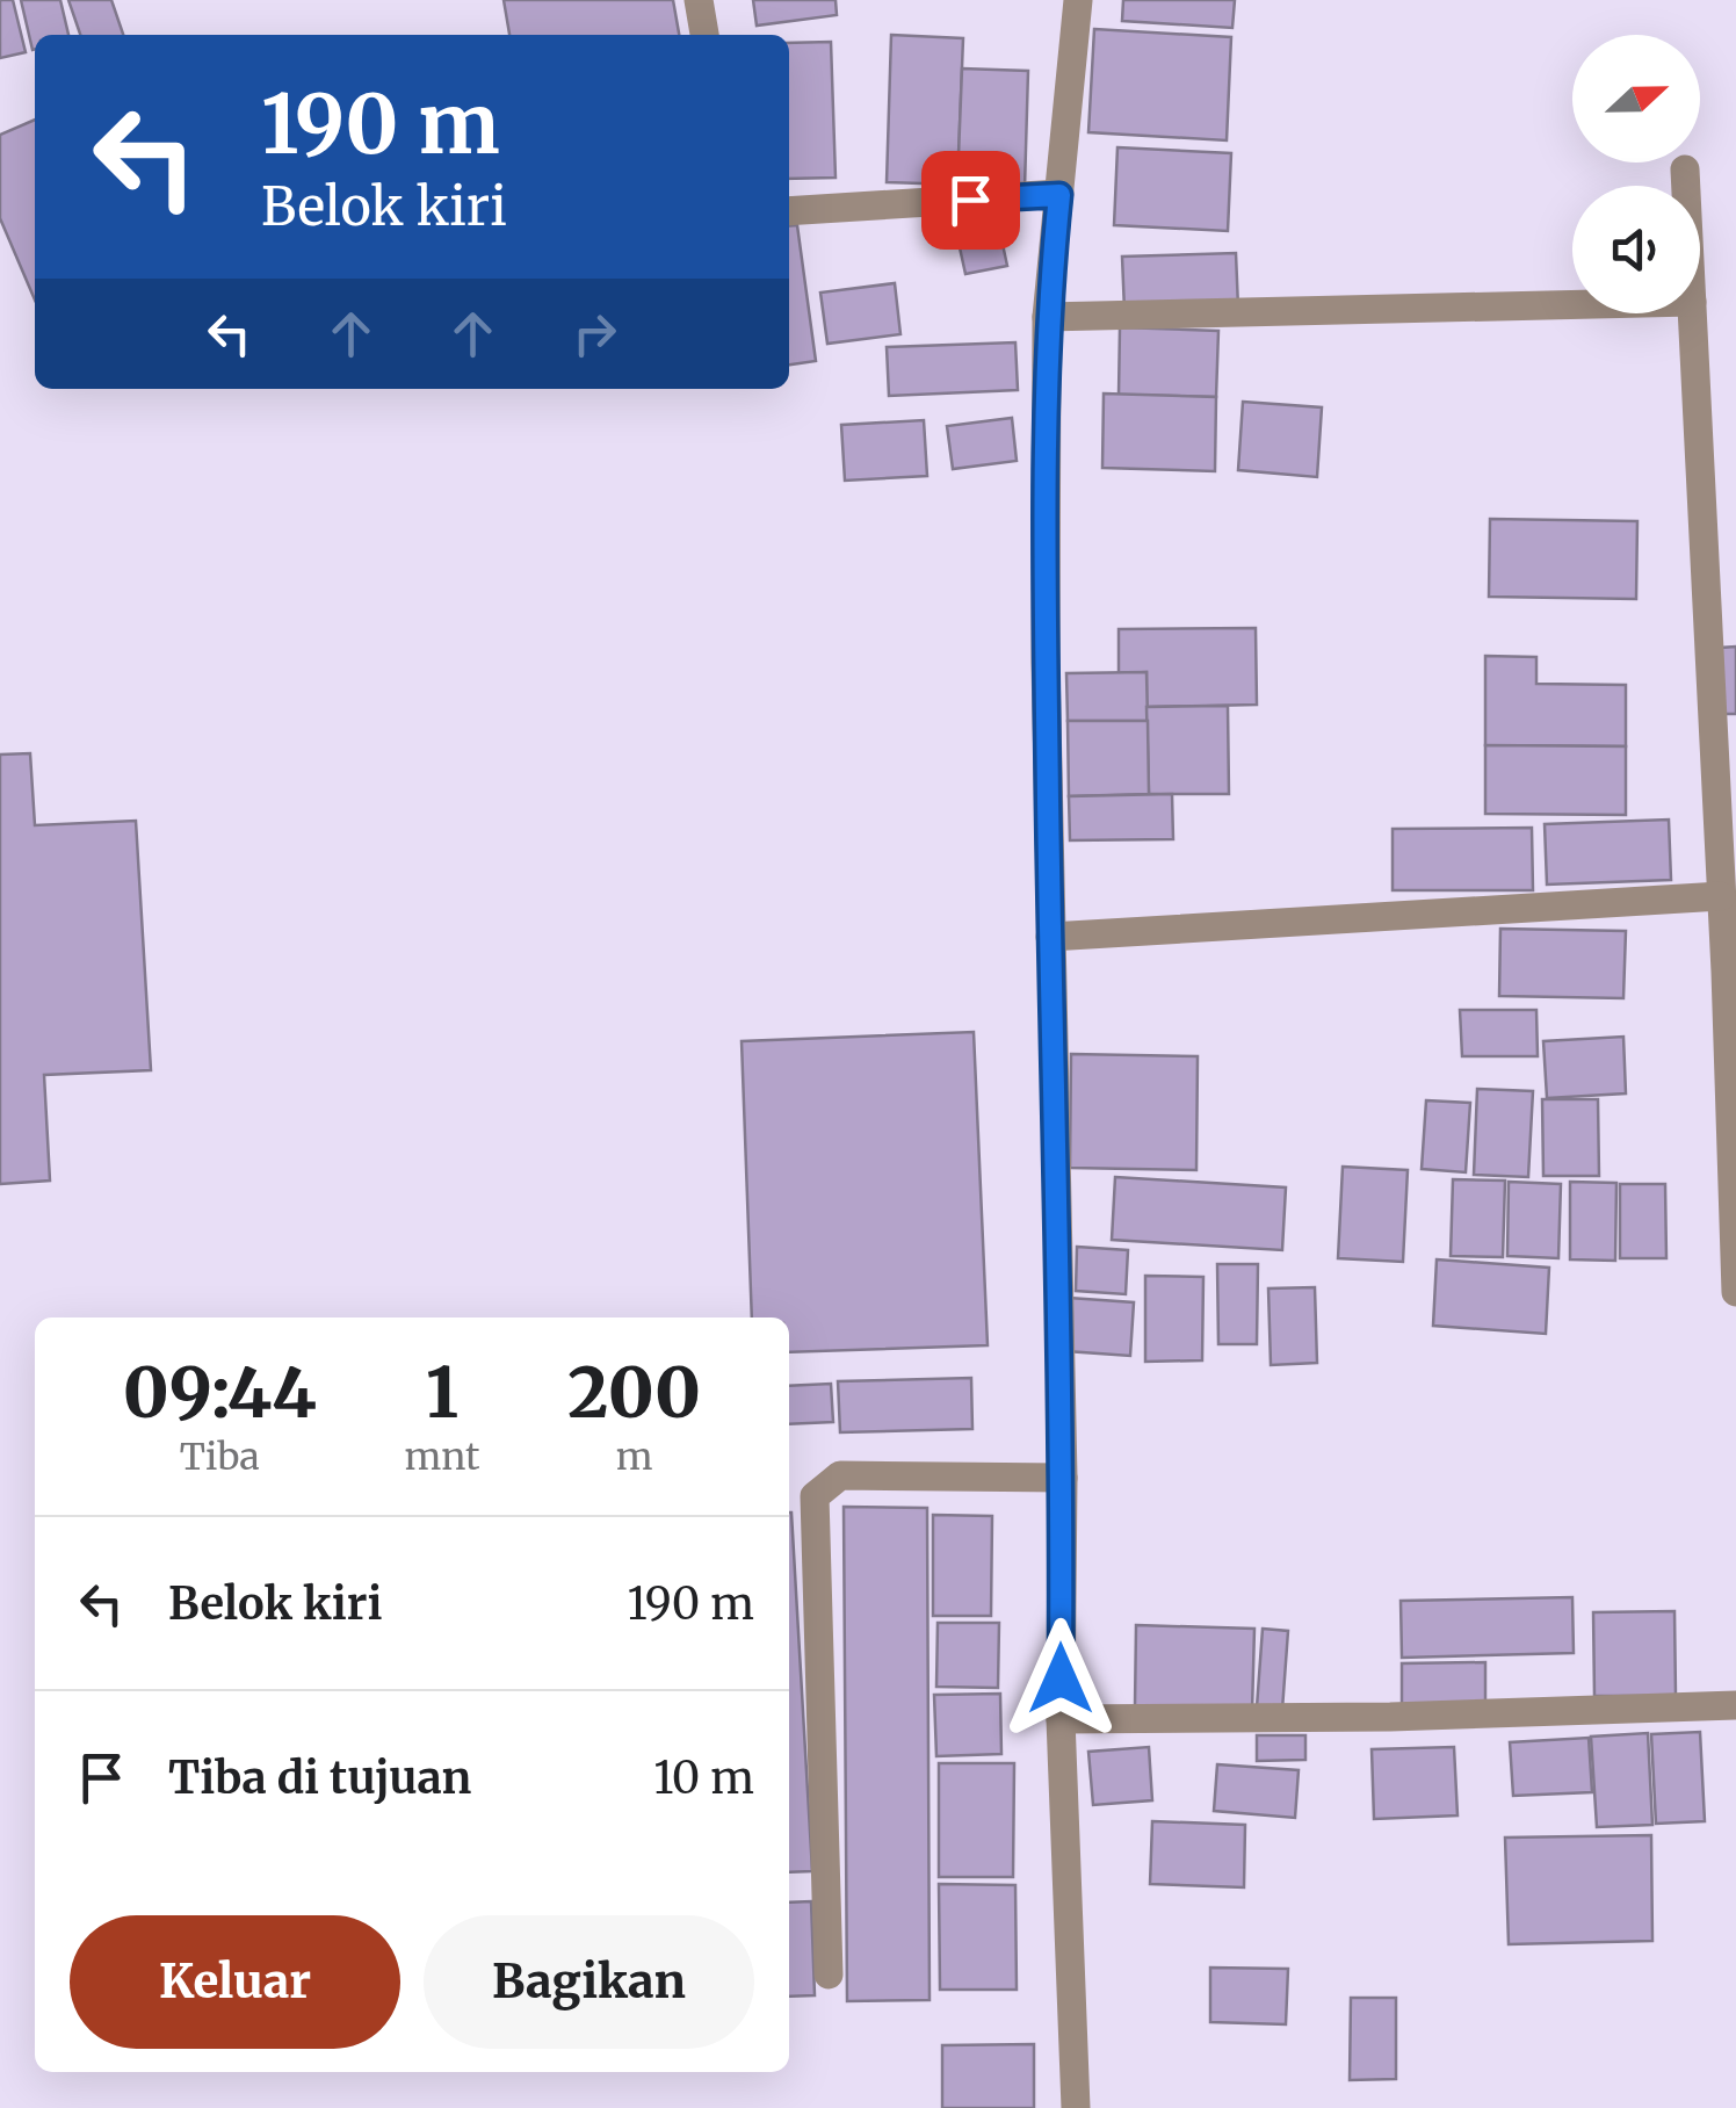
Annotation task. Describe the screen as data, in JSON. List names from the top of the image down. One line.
{"north":"right","page":{"turn":["190 m","Belok kiri"],"eta":["09:44","Tiba","1","mnt","200","m"],"list":[{"name":"Belok kiri","value":"190 m"},{"name":"Tiba di tujuan","value":"10 m"}],"buttons":["Keluar","Bagikan"]}}
